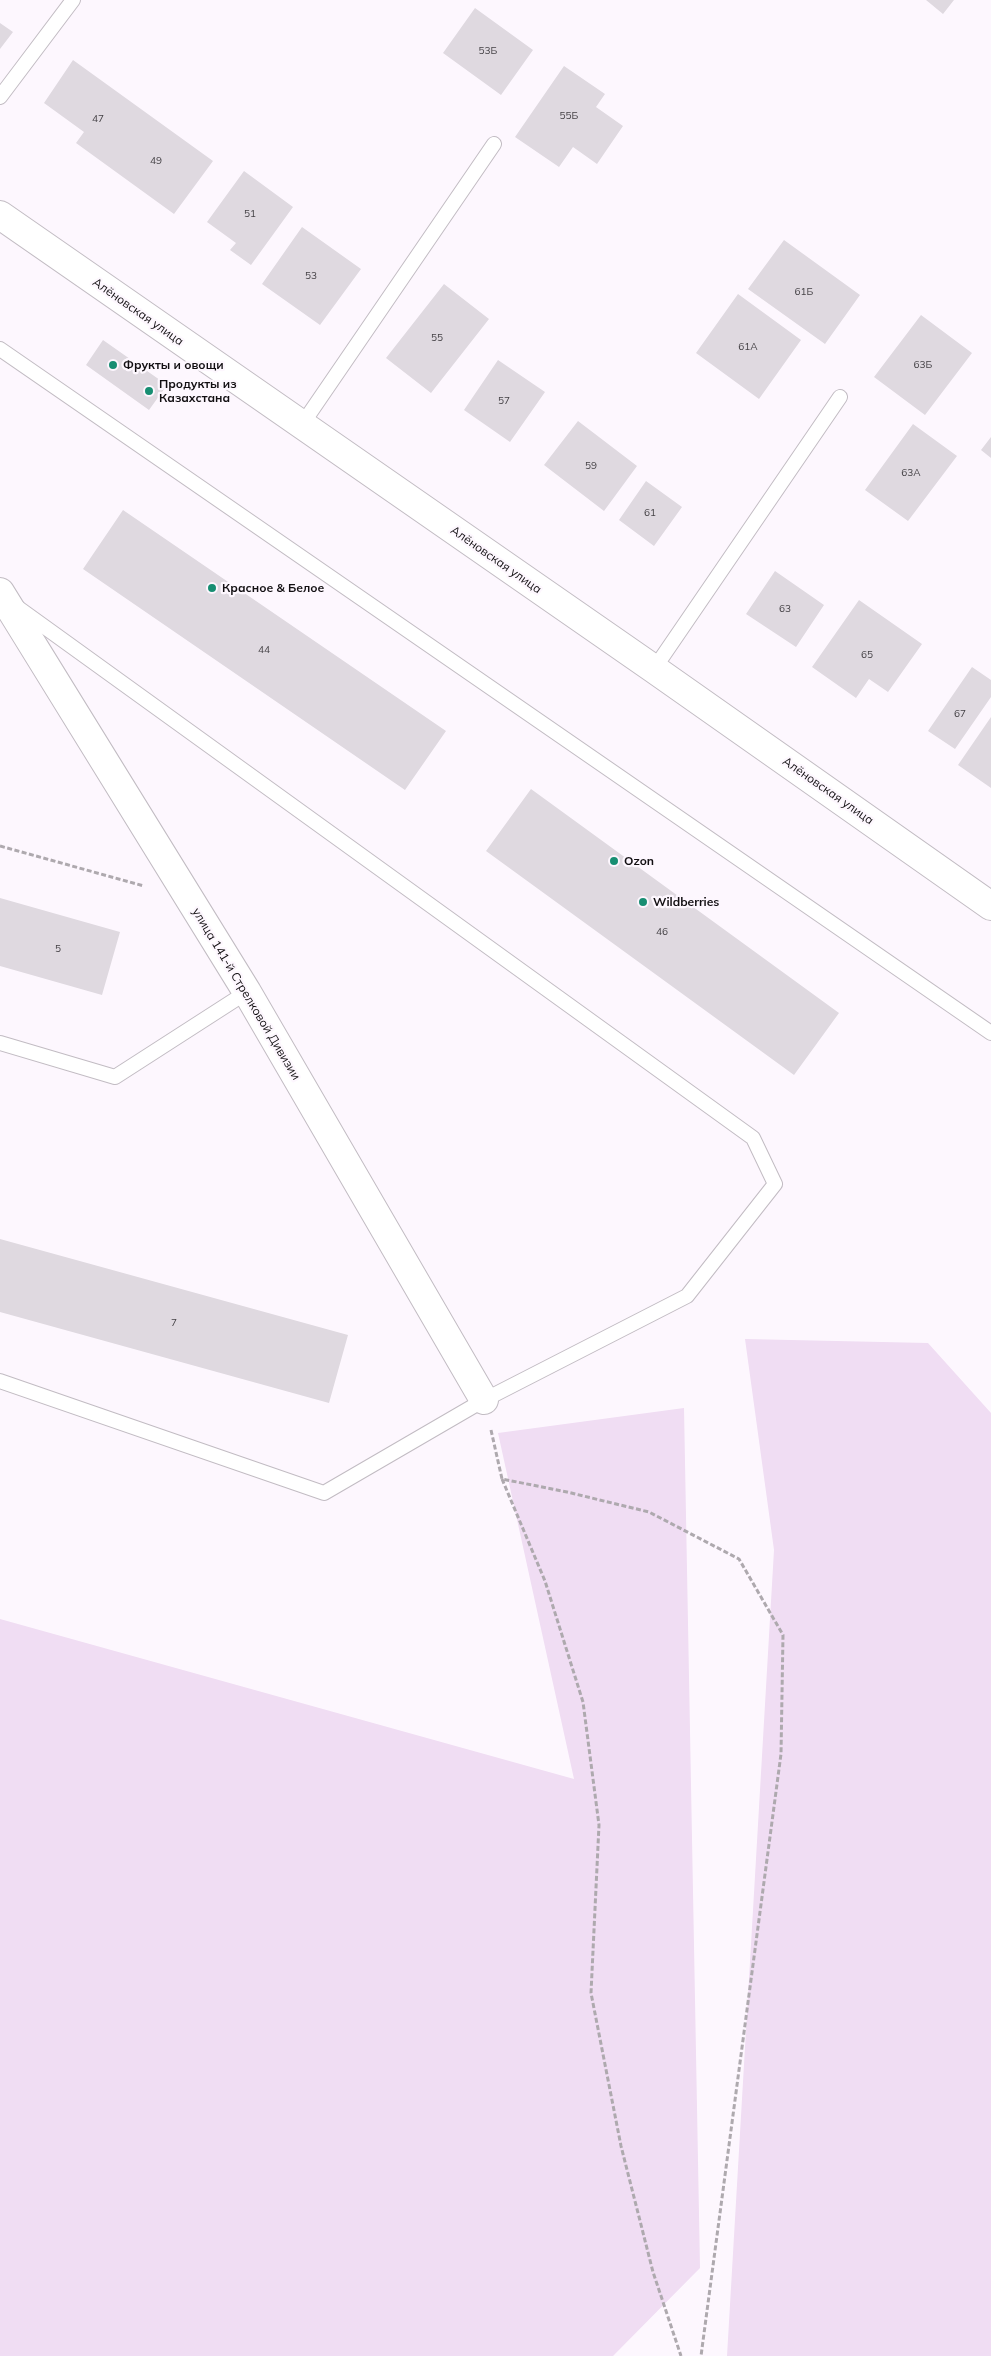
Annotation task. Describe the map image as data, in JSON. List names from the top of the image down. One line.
{"streets":{"street":["Алёновская улица","улица 141-й Стрелковой Дивизии"]},"places":["Фрукты и овощи","Продукты из Казахстана","Красное & Белое","Ozon","Wildberries"],"house_numbers":["53Б","55Б","47","49","51","53","61Б","55","61А","63Б","57","59","63А","61","63","44","65","67","46","5","7"]}
